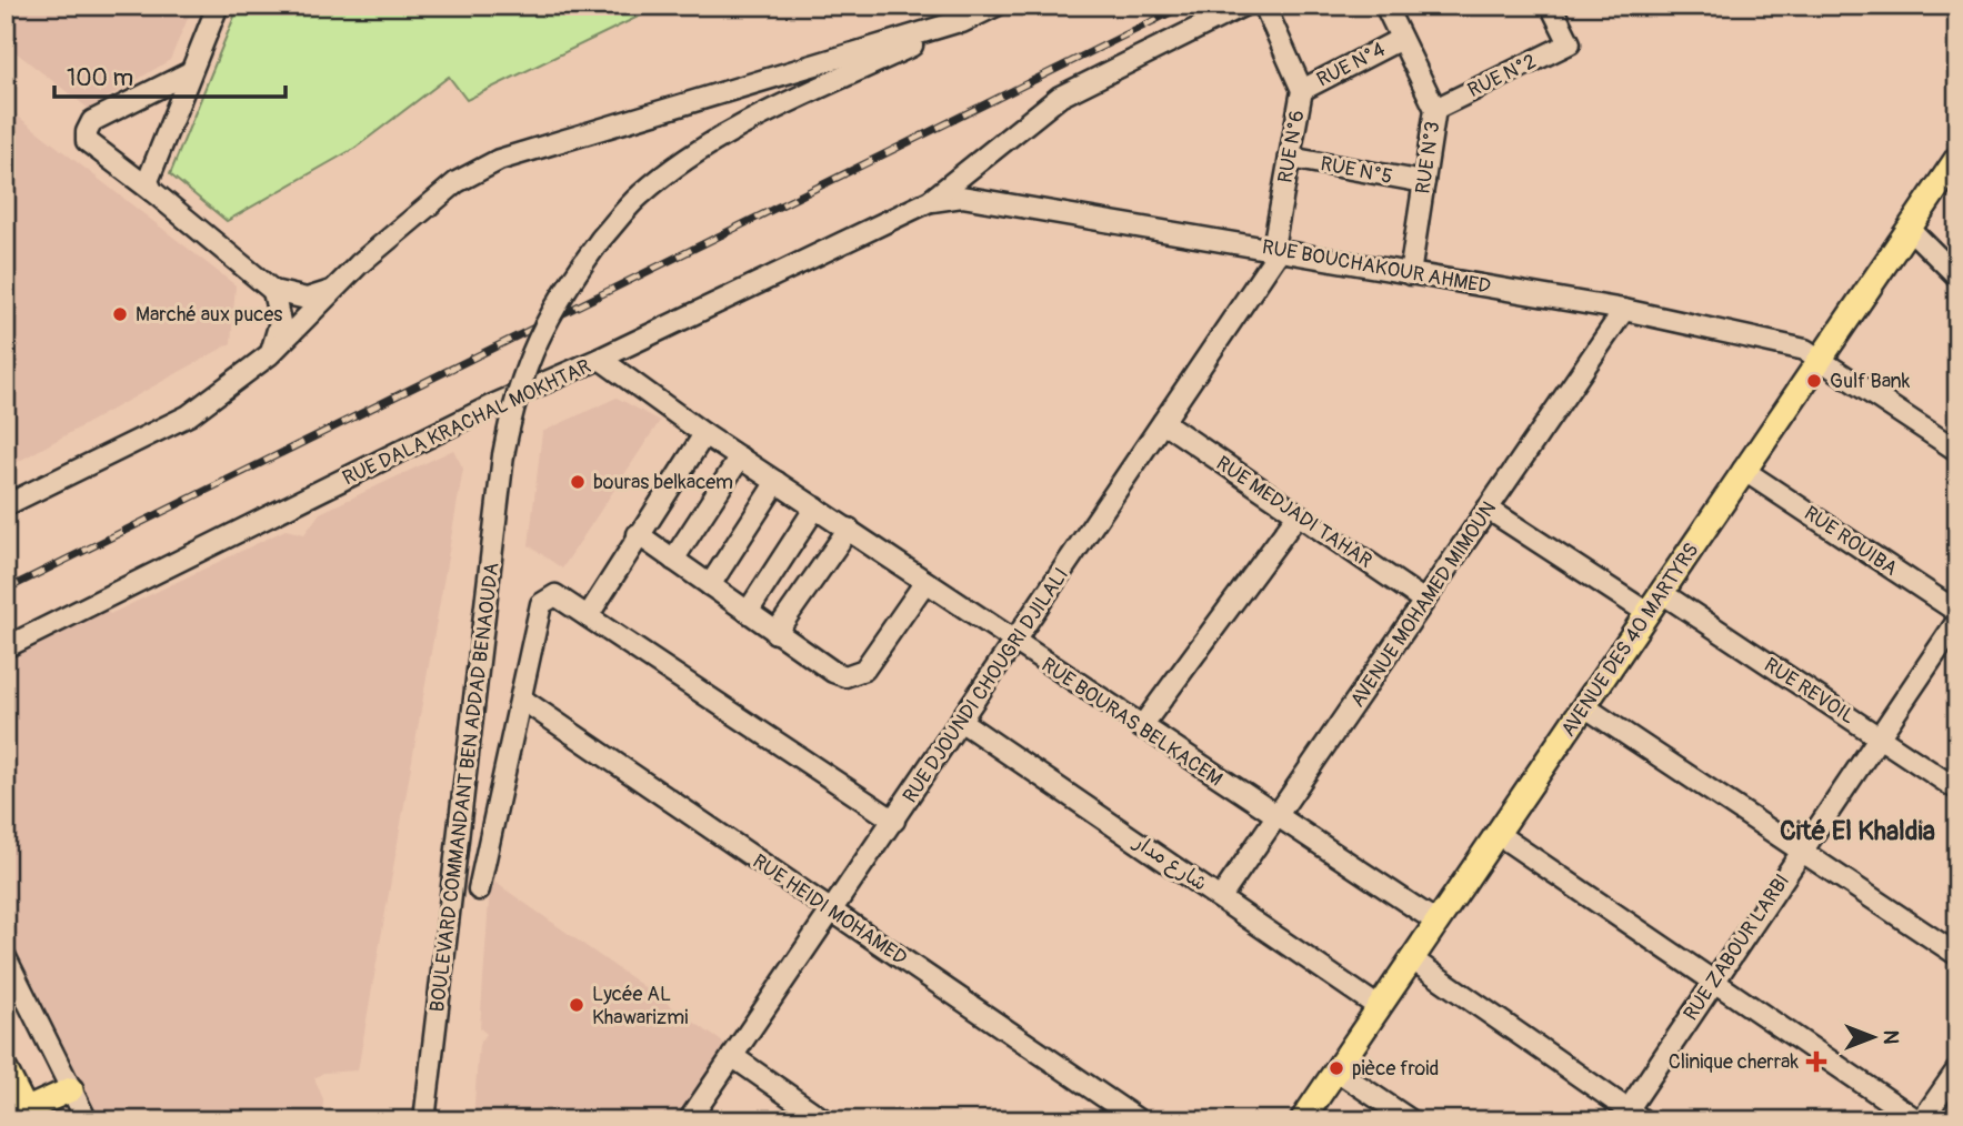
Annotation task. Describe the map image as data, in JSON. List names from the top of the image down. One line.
{"streets":{"main road":["AVENUE DES 40 MARTYRS"],"street":["RUE N°4","RUE N°2","RUE N°6","RUE N°3","RUE N°5","RUE BOUCHAKOUR AHMED","RUE DALA KRACHAL MOKHTAR","RUE MEDJADI TAHAR","RUE ROUIBA","AVENUE MOHAMED MIMOUN","RUE DJOUNDI CHOUGRI DJILALI","RUE REVOIL","RUE BOURAS BELKACEM","BOULEVARD COMMANDANT BEN ADDAD BENAOUDA","شارع مدار","RUE HEIDI MOHAMED","RUE ZABOUR LARBI"]},"crossings":[["RUE N°4","RUE N°6"],["RUE N°4","RUE N°3"],["RUE N°2","RUE N°3"],["RUE N°6","RUE N°5"],["RUE N°6","RUE BOUCHAKOUR AHMED"],["RUE N°6","RUE DJOUNDI CHOUGRI DJILALI"],["RUE N°3","RUE N°5"],["RUE N°3","RUE BOUCHAKOUR AHMED"],["RUE BOUCHAKOUR AHMED","RUE DALA KRACHAL MOKHTAR"],["RUE BOUCHAKOUR AHMED","AVENUE MOHAMED MIMOUN"],["RUE BOUCHAKOUR AHMED","AVENUE DES 40 MARTYRS"],["RUE BOUCHAKOUR AHMED","RUE DJOUNDI CHOUGRI DJILALI"],["RUE DALA KRACHAL MOKHTAR","RUE BOURAS BELKACEM"],["RUE MEDJADI TAHAR","AVENUE MOHAMED MIMOUN"],["RUE MEDJADI TAHAR","RUE DJOUNDI CHOUGRI DJILALI"],["RUE ROUIBA","AVENUE DES 40 MARTYRS"],["AVENUE MOHAMED MIMOUN","RUE BOURAS BELKACEM"],["AVENUE MOHAMED MIMOUN","شارع مدار"],["AVENUE DES 40 MARTYRS","RUE REVOIL"],["AVENUE DES 40 MARTYRS","RUE BOURAS BELKACEM"],["AVENUE DES 40 MARTYRS","شارع مدار"],["RUE DJOUNDI CHOUGRI DJILALI","RUE BOURAS BELKACEM"],["RUE DJOUNDI CHOUGRI DJILALI","شارع مدار"],["RUE DJOUNDI CHOUGRI DJILALI","RUE HEIDI MOHAMED"],["RUE REVOIL","RUE ZABOUR LARBI"]],"districts":["Cité El Khaldia"],"places":{"other":["Marché aux puces","Gulf Bank","bouras belkacem","Lycée AL Khawarizmi","pièce froid"],"health":["Clinique cherrak"]},"scale_bar":"100 m","north":"right"}
